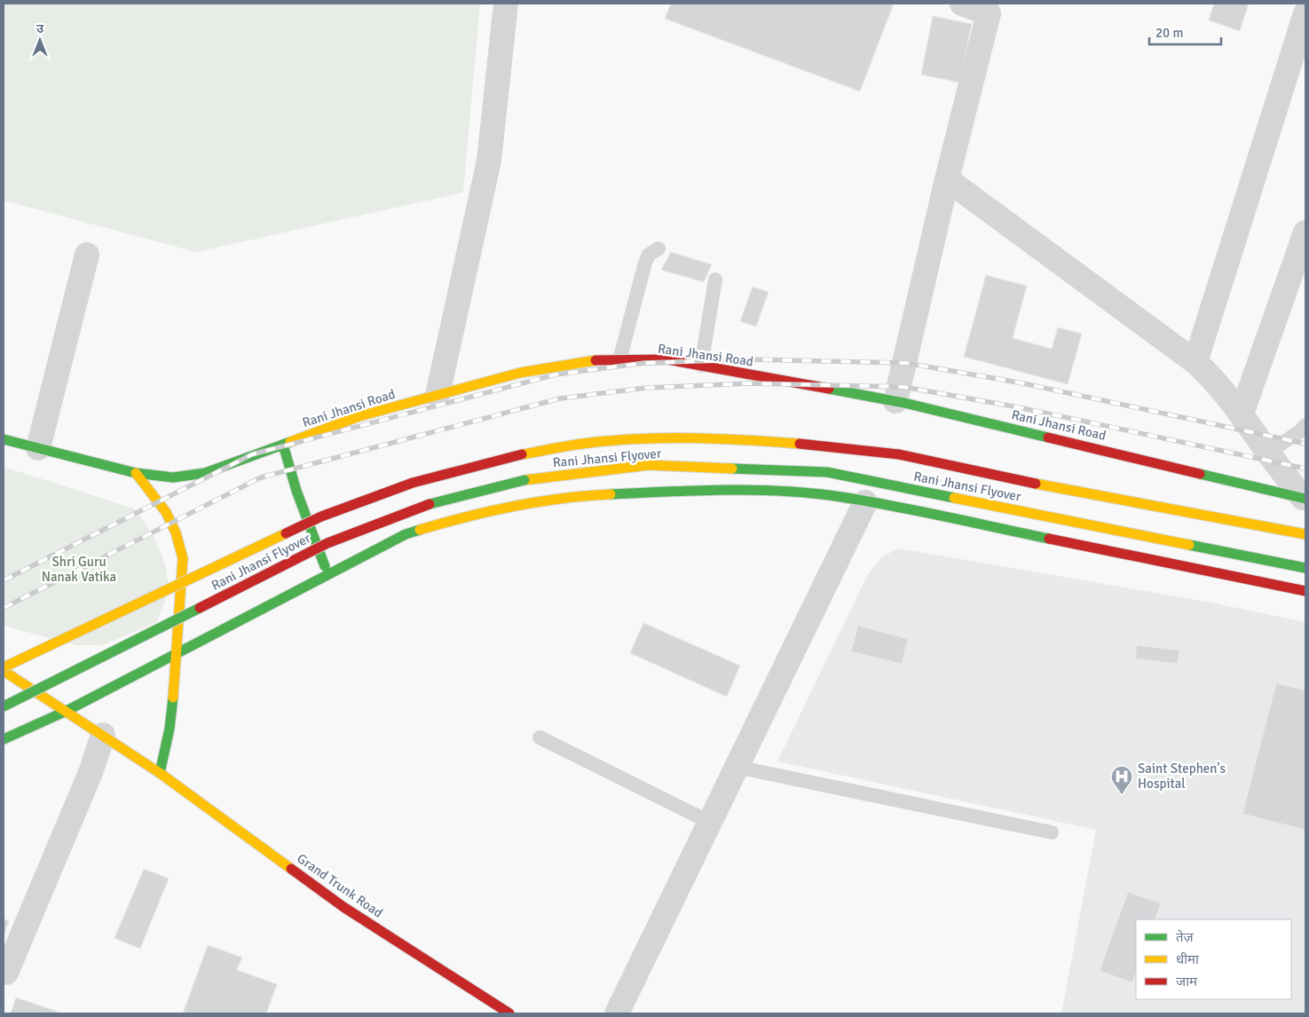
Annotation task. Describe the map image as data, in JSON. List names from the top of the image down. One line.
{"streets":{"main road":["Rani Jhansi Road","Rani Jhansi Flyover","Grand Trunk Road"]},"crossings":[["Rani Jhansi Flyover","Grand Trunk Road"]],"parks":["Shri Guru Nanak Vatika"],"places":{"hospital":["Saint Stephen's Hospital"]},"legend":["तेज़","धीमा","जाम"],"scale_bar":"20 m","north":"top"}
